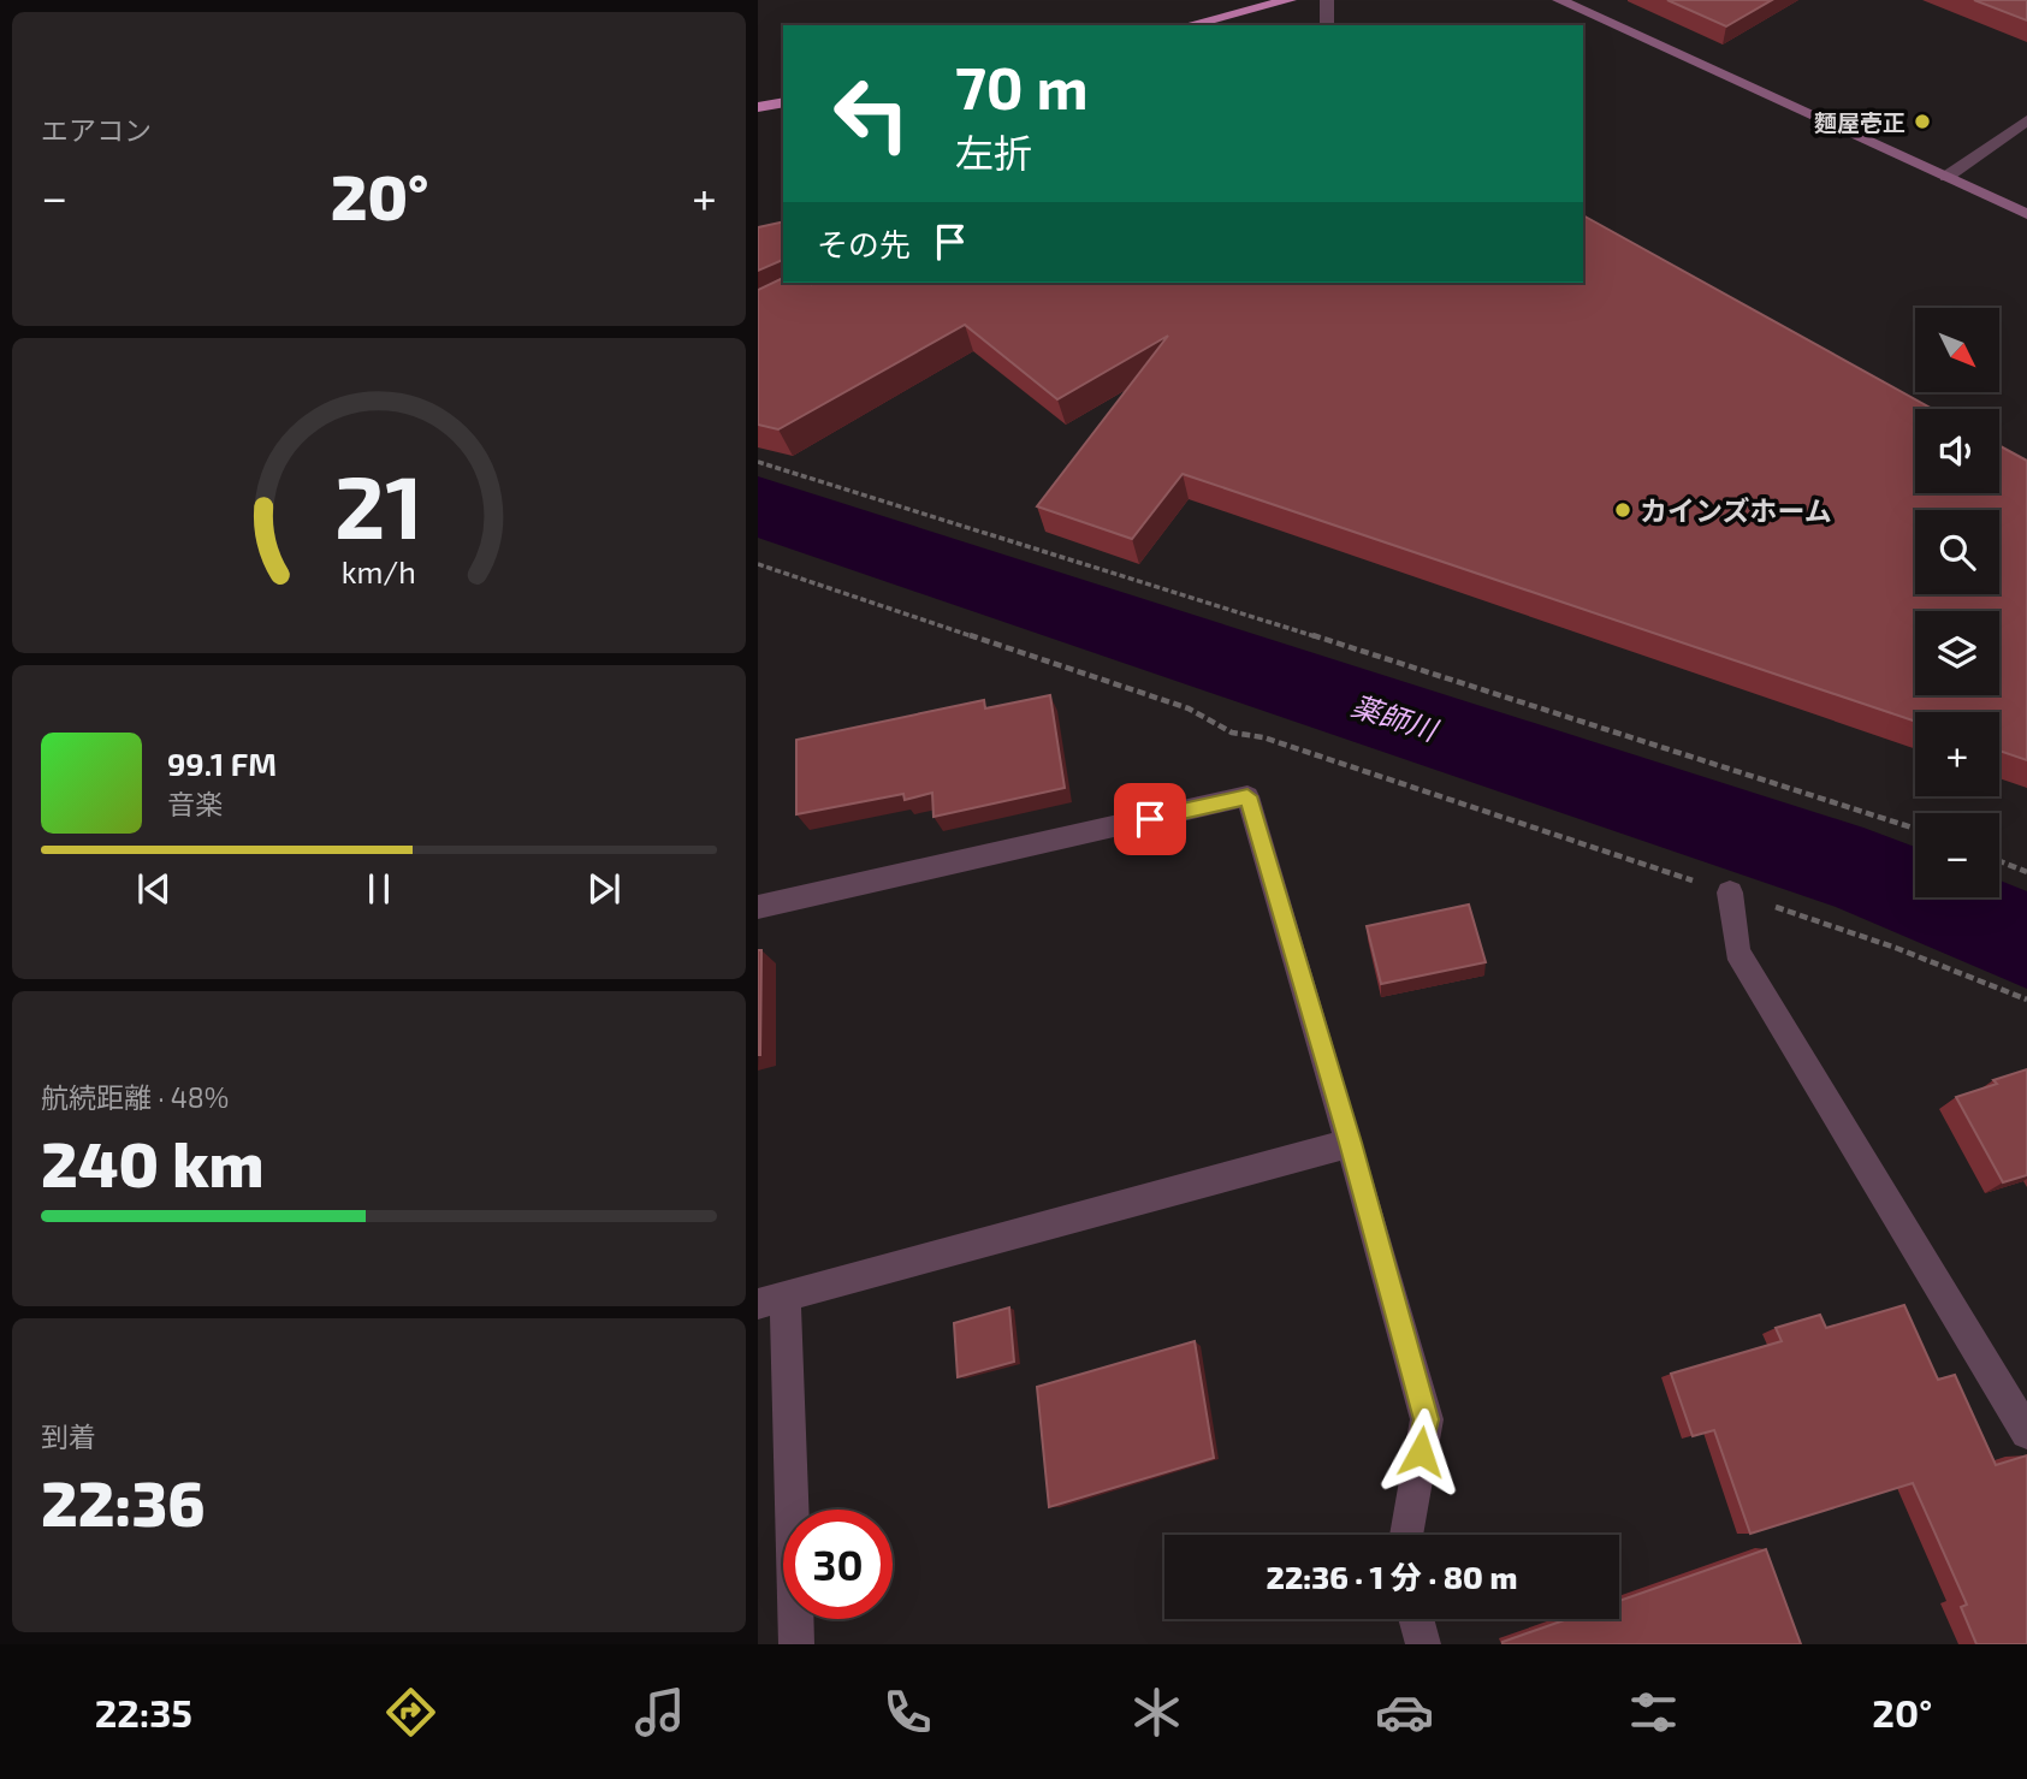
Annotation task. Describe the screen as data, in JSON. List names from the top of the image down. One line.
{"water":["薬師川"],"places":["麵屋壱正","カインズホーム"],"north":"bottom right","page":{"tile":["エアコン",["航続距離 · 48%","240 km"],["到着","22:36"]],"turn":["70 m","左折"],"heat":["−","20°","+"],"then":"その先","map_buttons":["+","−"],"song":["99.1 FM","音楽"],"limit":"30","trip":"22:36 · 1 分 · 80 m","tabs":["22:35","20°"],"gauge":["21","km/h"]}}
